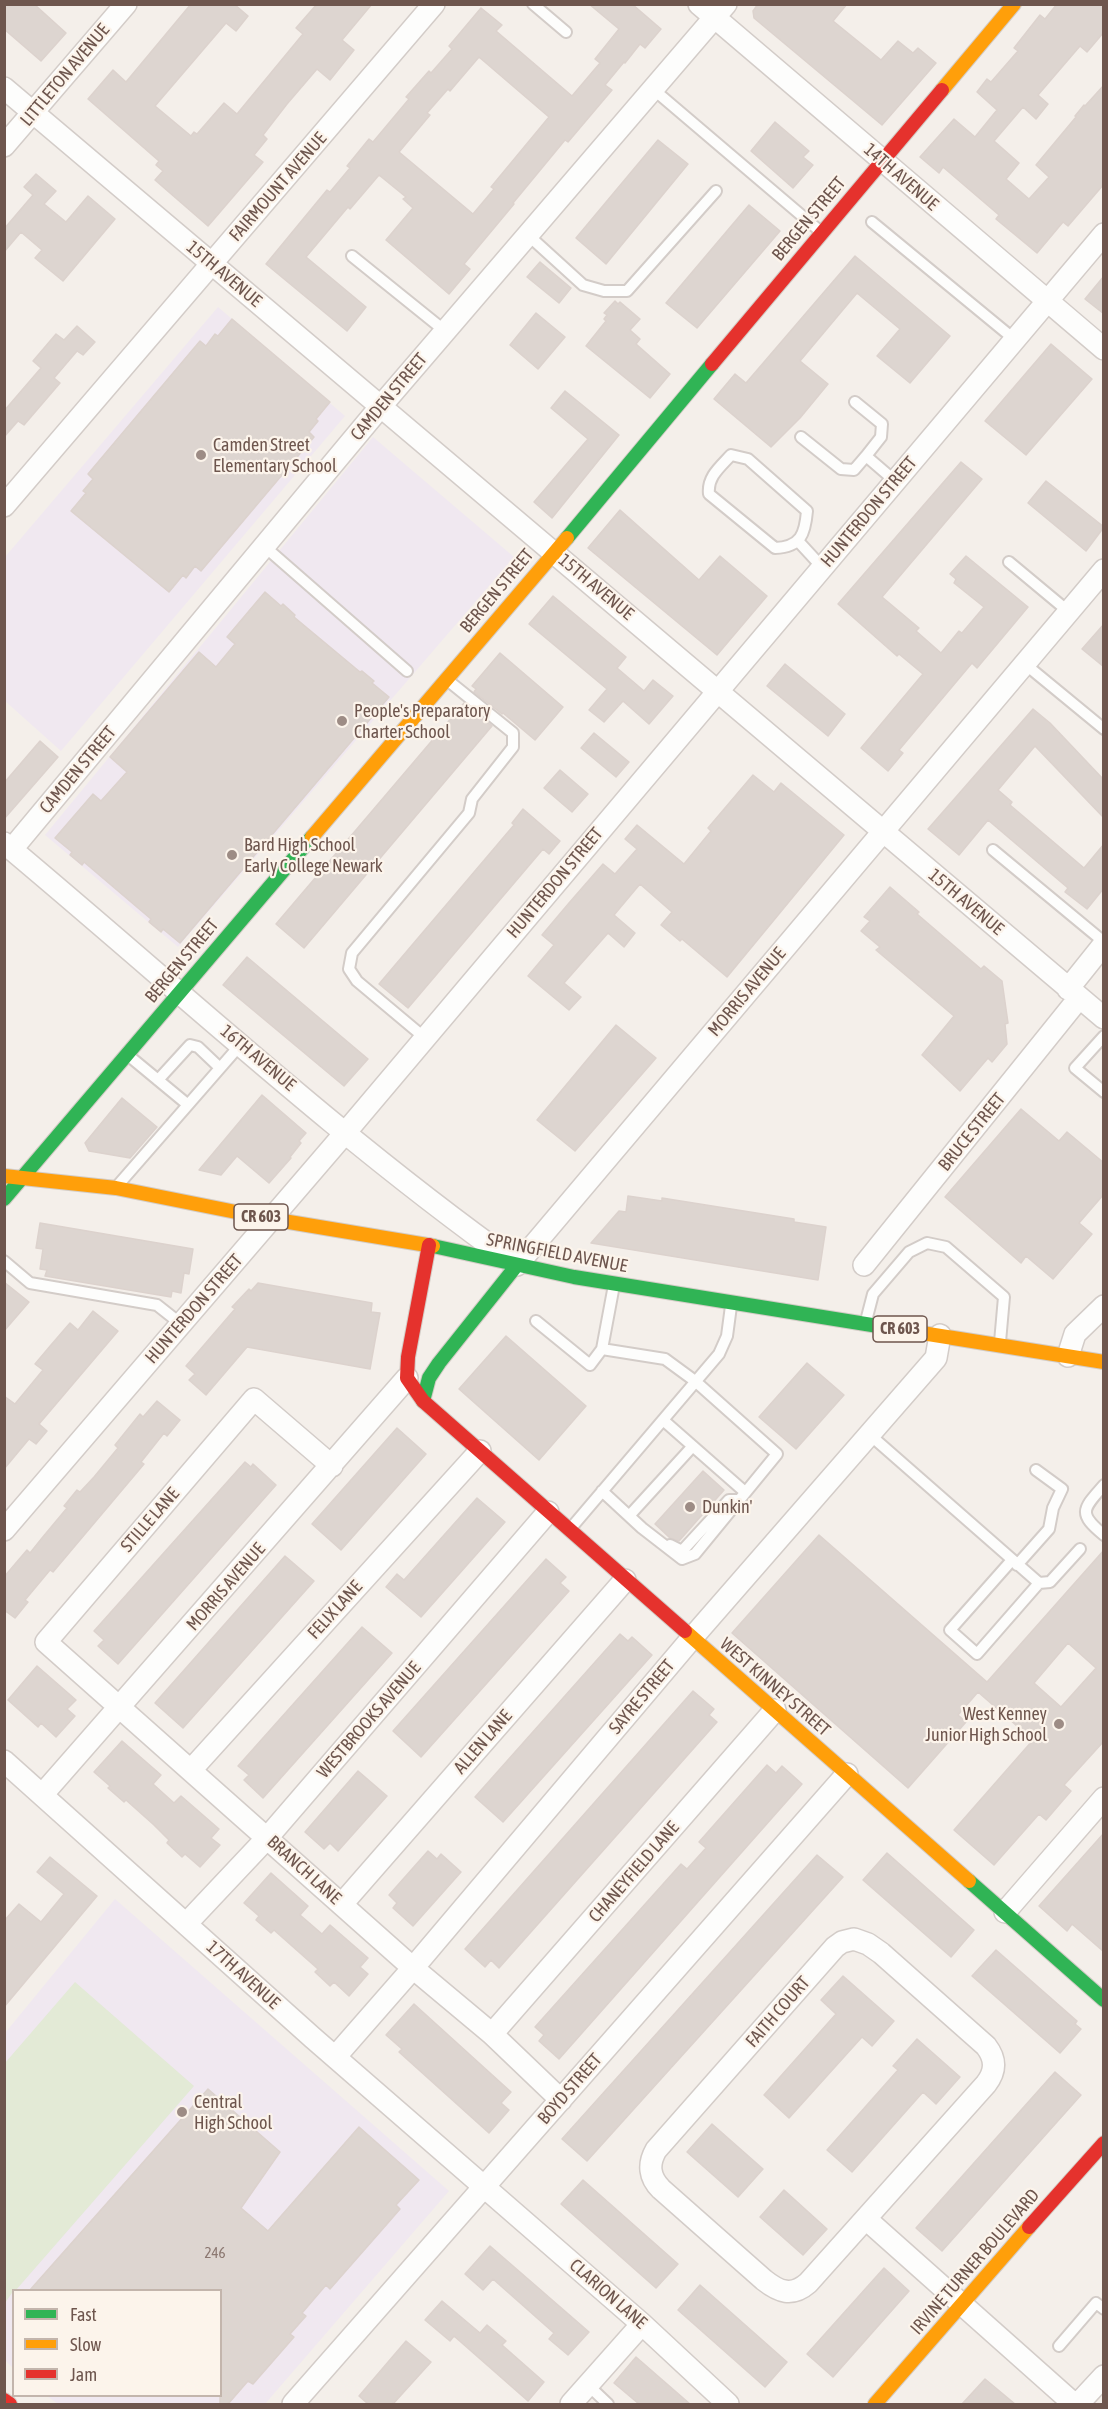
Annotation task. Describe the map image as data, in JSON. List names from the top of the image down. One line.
{"streets":{"main road":["BERGEN STREET","MORRIS AVENUE","CR 603","SPRINGFIELD AVENUE","WEST KINNEY STREET","IRVINE TURNER BOULEVARD"],"street":["LITTLETON AVENUE","14TH AVENUE","FAIRMOUNT AVENUE","15TH AVENUE","CAMDEN STREET","HUNTERDON STREET","16TH AVENUE","BRUCE STREET","STILLE LANE","FELIX LANE","SAYRE STREET","WESTBROOKS AVENUE","ALLEN LANE","BRANCH LANE","CHANEYFIELD LANE","17TH AVENUE","FAITH COURT","BOYD STREET","CLARION LANE"]},"crossings":[["LITTLETON AVENUE","15TH AVENUE"],["14TH AVENUE","BERGEN STREET"],["14TH AVENUE","CAMDEN STREET"],["14TH AVENUE","HUNTERDON STREET"],["FAIRMOUNT AVENUE","15TH AVENUE"],["BERGEN STREET","15TH AVENUE"],["BERGEN STREET","16TH AVENUE"],["BERGEN STREET","SPRINGFIELD AVENUE"],["15TH AVENUE","CAMDEN STREET"],["15TH AVENUE","HUNTERDON STREET"],["15TH AVENUE","MORRIS AVENUE"],["15TH AVENUE","BRUCE STREET"],["CAMDEN STREET","16TH AVENUE"],["HUNTERDON STREET","16TH AVENUE"],["HUNTERDON STREET","SPRINGFIELD AVENUE"],["MORRIS AVENUE","16TH AVENUE"],["MORRIS AVENUE","SPRINGFIELD AVENUE"],["MORRIS AVENUE","STILLE LANE"],["MORRIS AVENUE","WEST KINNEY STREET"],["MORRIS AVENUE","BRANCH LANE"],["MORRIS AVENUE","17TH AVENUE"],["16TH AVENUE","SPRINGFIELD AVENUE"],["SPRINGFIELD AVENUE","SAYRE STREET"],["STILLE LANE","BRANCH LANE"],["FELIX LANE","WEST KINNEY STREET"],["FELIX LANE","BRANCH LANE"],["WEST KINNEY STREET","SAYRE STREET"],["WEST KINNEY STREET","WESTBROOKS AVENUE"],["WEST KINNEY STREET","ALLEN LANE"],["WEST KINNEY STREET","CHANEYFIELD LANE"],["WEST KINNEY STREET","BOYD STREET"],["SAYRE STREET","BRANCH LANE"],["SAYRE STREET","17TH AVENUE"],["WESTBROOKS AVENUE","BRANCH LANE"],["WESTBROOKS AVENUE","17TH AVENUE"],["ALLEN LANE","BRANCH LANE"],["BRANCH LANE","CHANEYFIELD LANE"],["BRANCH LANE","BOYD STREET"],["17TH AVENUE","BOYD STREET"],["17TH AVENUE","CLARION LANE"],["BOYD STREET","CLARION LANE"]],"places":["Camden Street Elementary School","People's Preparatory Charter School","Bard High School Early College Newark","Dunkin'","West Kenney Junior High School","Central High School"],"house_numbers":["246"],"legend":["Fast","Slow","Jam"]}
